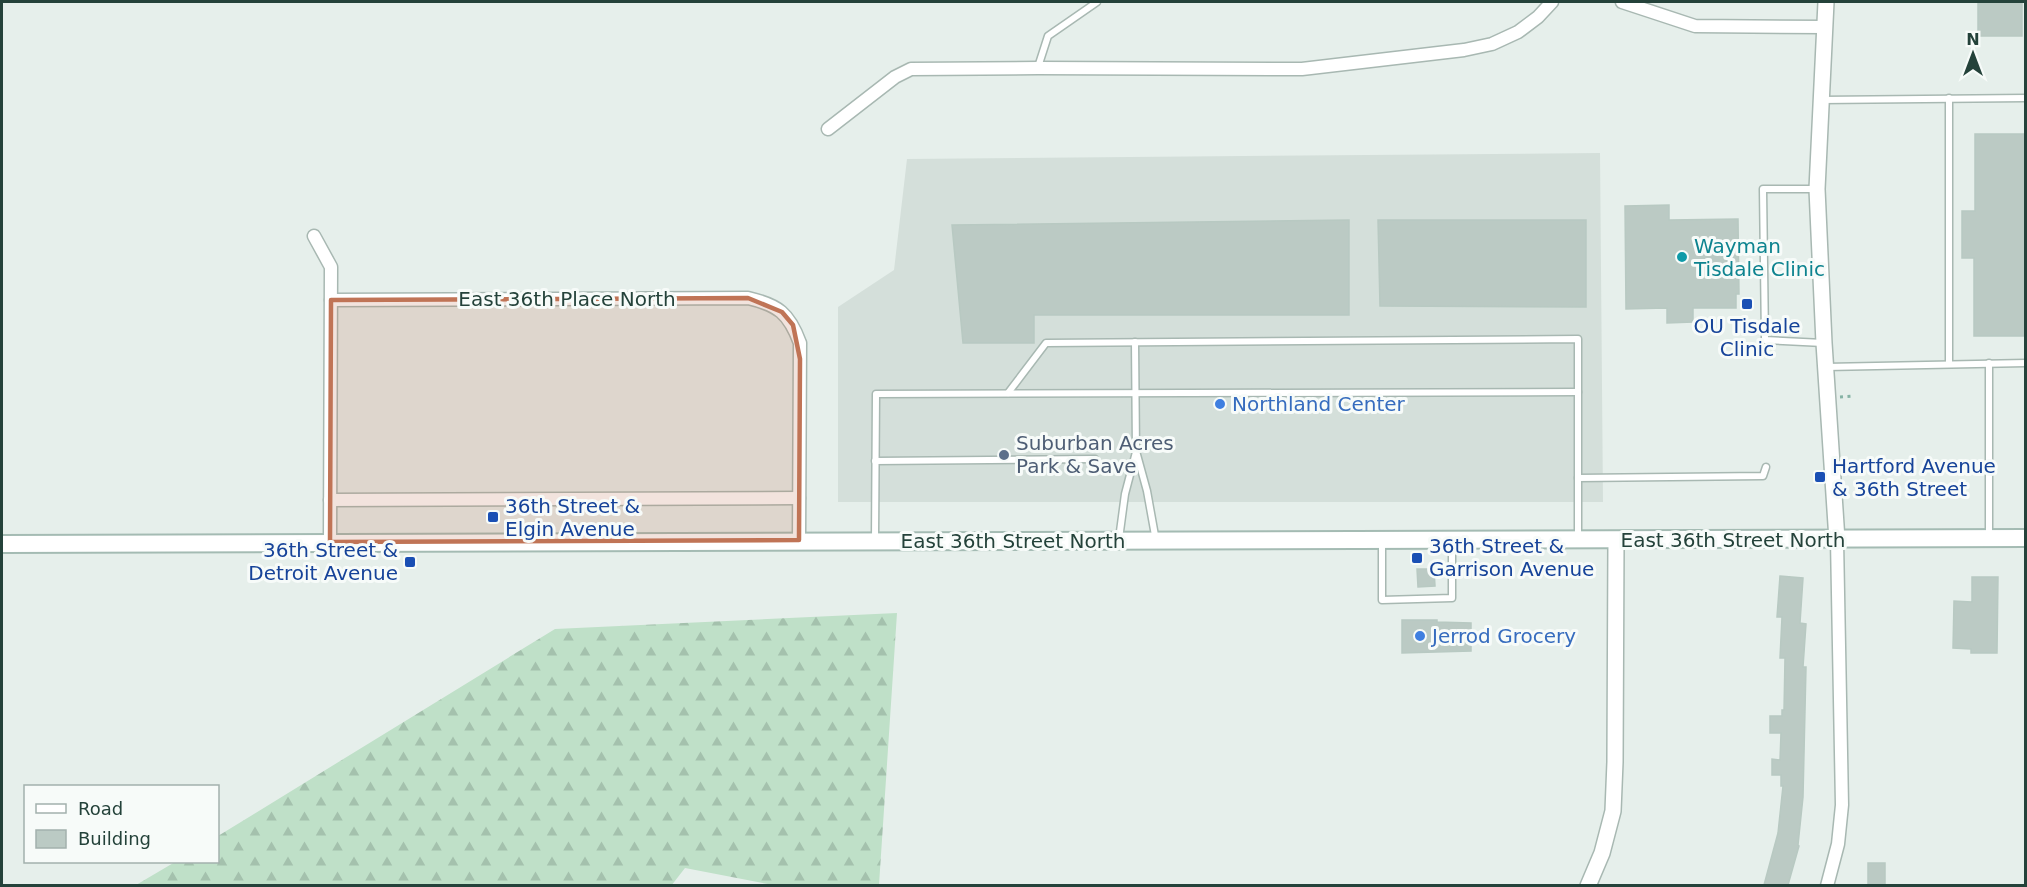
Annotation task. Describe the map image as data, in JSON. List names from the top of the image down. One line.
{"streets":{"main road":["East 36th Street North"],"street":["East 36th Place North"]},"places":{"other":["Wayman Tisdale Clinic","Northland Center","Suburban Acres Park & Save","Jerrod Grocery"],"transit":["OU Tisdale Clinic","Hartford Avenue & 36th Street","36th Street & Elgin Avenue","36th Street & Garrison Avenue","36th Street & Detroit Avenue"]},"legend":["Road","Building"],"north":"top"}
